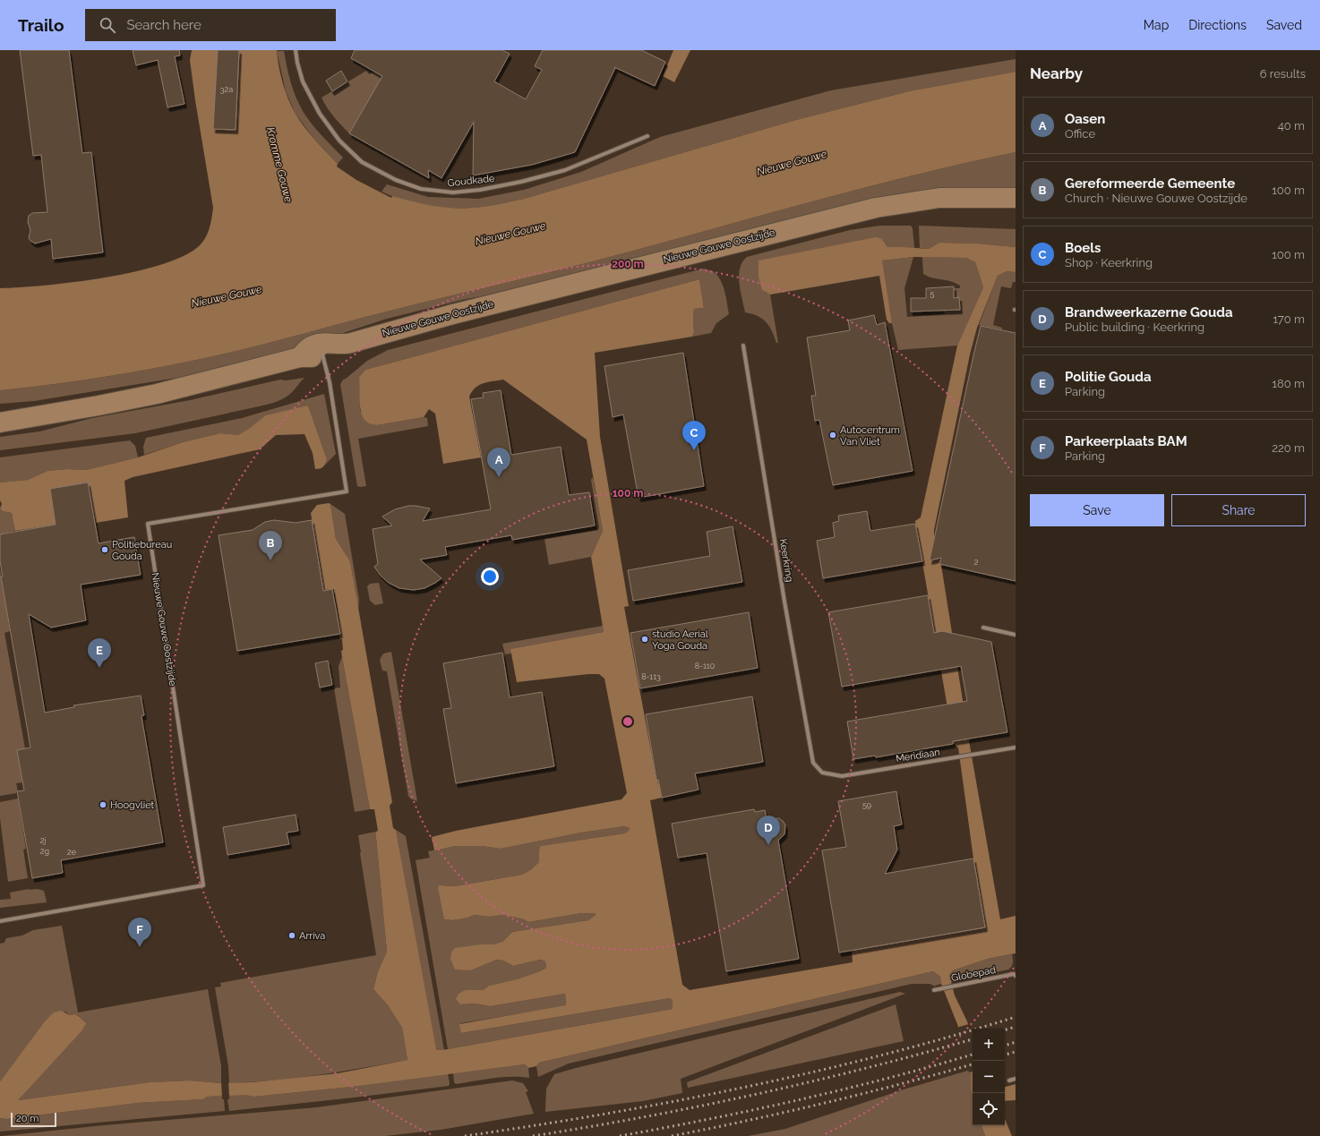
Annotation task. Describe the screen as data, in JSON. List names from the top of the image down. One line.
{"streets":{"main road":["Nieuwe Gouwe Oostzijde"],"street":["Goudkade","Keerkring","Meridiaan","Globepad"]},"crossings":[["Keerkring","Meridiaan"]],"water":["Nieuwe Gouwe","Kromme Gouwe"],"places":["Autocentrum Van Vliet","Politiebureau Gouda","studio Aerial Yoga Gouda","Hoogvliet","Arriva"],"house_numbers":["32a","5","2","8-110","8-113","59","2j","2g","2e"],"scale_bar":"20 m","page":{"header":"Trailo","search":"Search here","nav":["Map","Directions","Saved"],"heading":["Nearby","6 results"],"list":[{"mark":"A","name":"Oasen","note":"Office","value":"40 m"},{"mark":"B","name":"Gereformeerde Gemeente","note":"Church · Nieuwe Gouwe Oostzijde","value":"100 m"},{"mark":"C","name":"Boels","note":"Shop · Keerkring","value":"100 m"},{"mark":"D","name":"Brandweerkazerne Gouda","note":"Public building · Keerkring","value":"170 m"},{"mark":"E","name":"Politie Gouda","note":"Parking","value":"180 m"},{"mark":"F","name":"Parkeerplaats BAM","note":"Parking","value":"220 m"}],"pins":["C","A","B","E","D","F"],"buttons":["Save","Share"],"map_buttons":["+","−"],"scale":"20 m"},"rings":["200 m","100 m"]}
